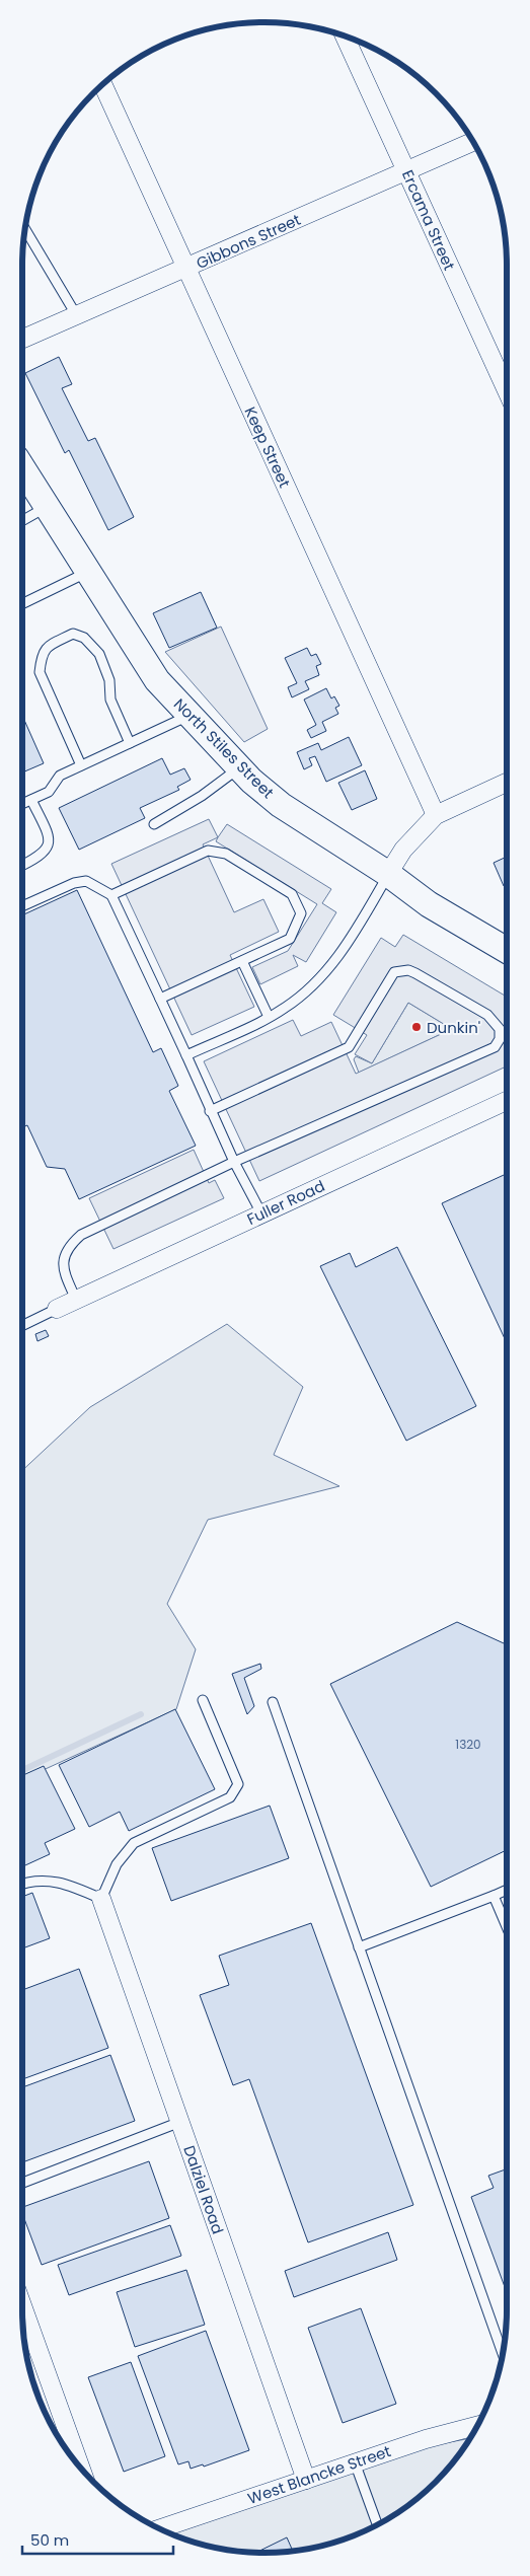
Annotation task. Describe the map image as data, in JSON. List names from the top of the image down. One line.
{"streets":{"main road":["North Stiles Street"],"street":["Ercama Street","Gibbons Street","Keep Street","Fuller Road","Dalziel Road","West Blancke Street"]},"crossings":[["Ercama Street","Gibbons Street"],["Gibbons Street","Keep Street"],["Dalziel Road","West Blancke Street"]],"places":["Dunkin'"],"house_numbers":["1320"],"scale_bar":"50 m"}
